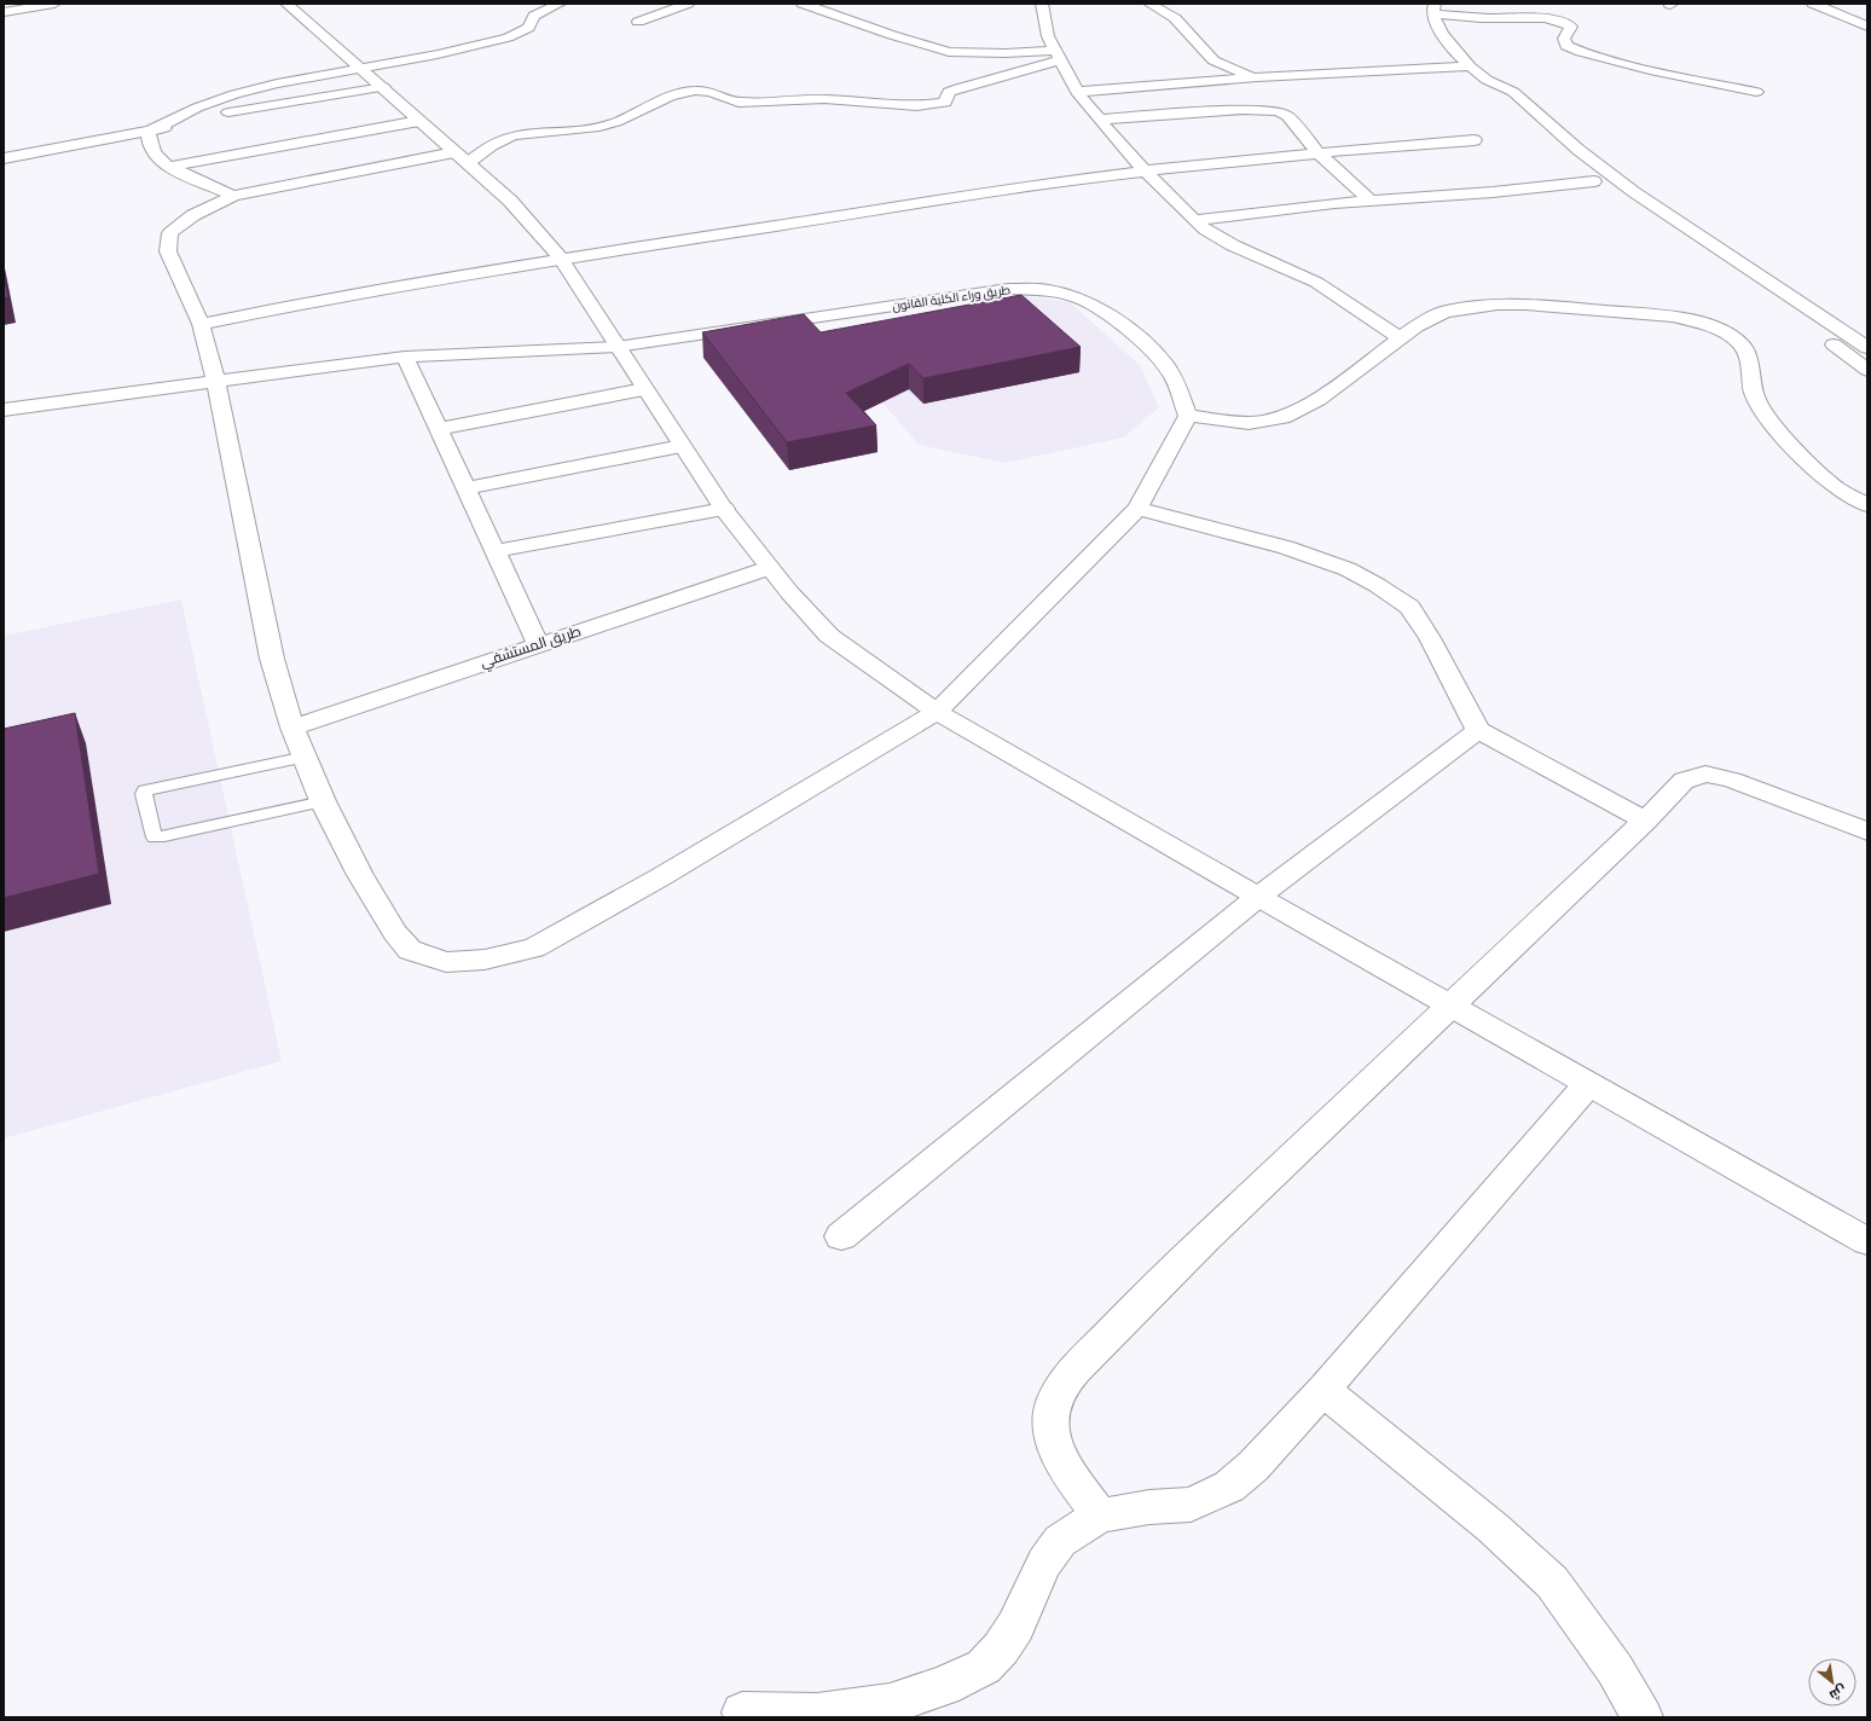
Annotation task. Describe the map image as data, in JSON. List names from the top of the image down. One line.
{"streets":{"street":["طريق وراء الكلية القانون","طريق المستشفي"]},"north":"bottom right"}
